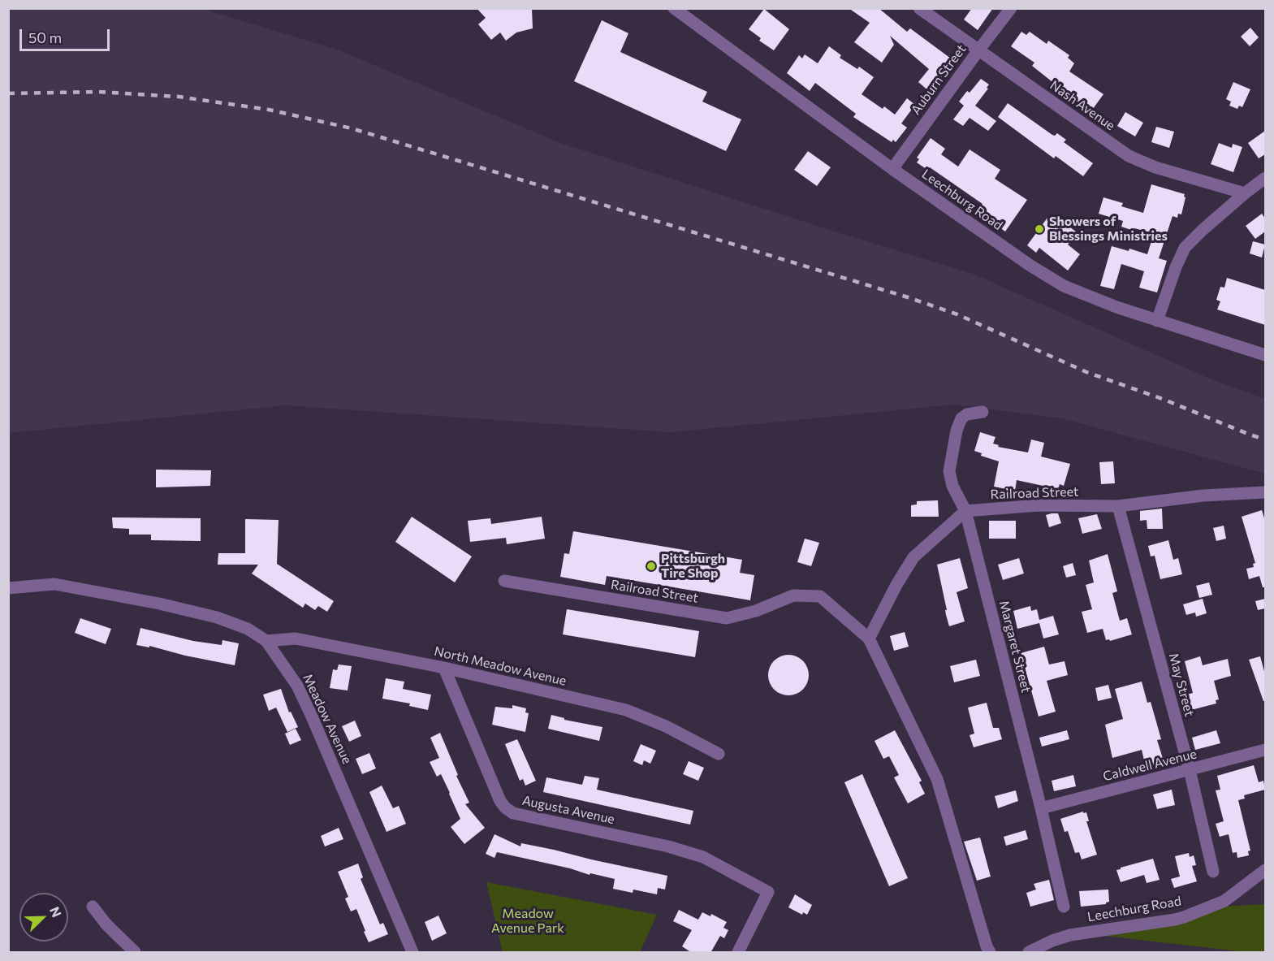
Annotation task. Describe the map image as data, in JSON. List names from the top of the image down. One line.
{"streets":{"street":["Auburn Street","Nash Avenue","Leechburg Road","Railroad Street","Margaret Street","North Meadow Avenue","May Street","Meadow Avenue","Caldwell Avenue","Augusta Avenue"]},"crossings":[["Auburn Street","Nash Avenue"],["Auburn Street","Leechburg Road"],["Railroad Street","Margaret Street"],["Railroad Street","May Street"],["Margaret Street","Caldwell Avenue"],["North Meadow Avenue","Meadow Avenue"],["North Meadow Avenue","Augusta Avenue"],["May Street","Caldwell Avenue"]],"parks":["Meadow Avenue Park"],"places":["Showers of Blessings Ministries","Pittsburgh Tire Shop"],"scale_bar":"50 m","north":"top right"}
